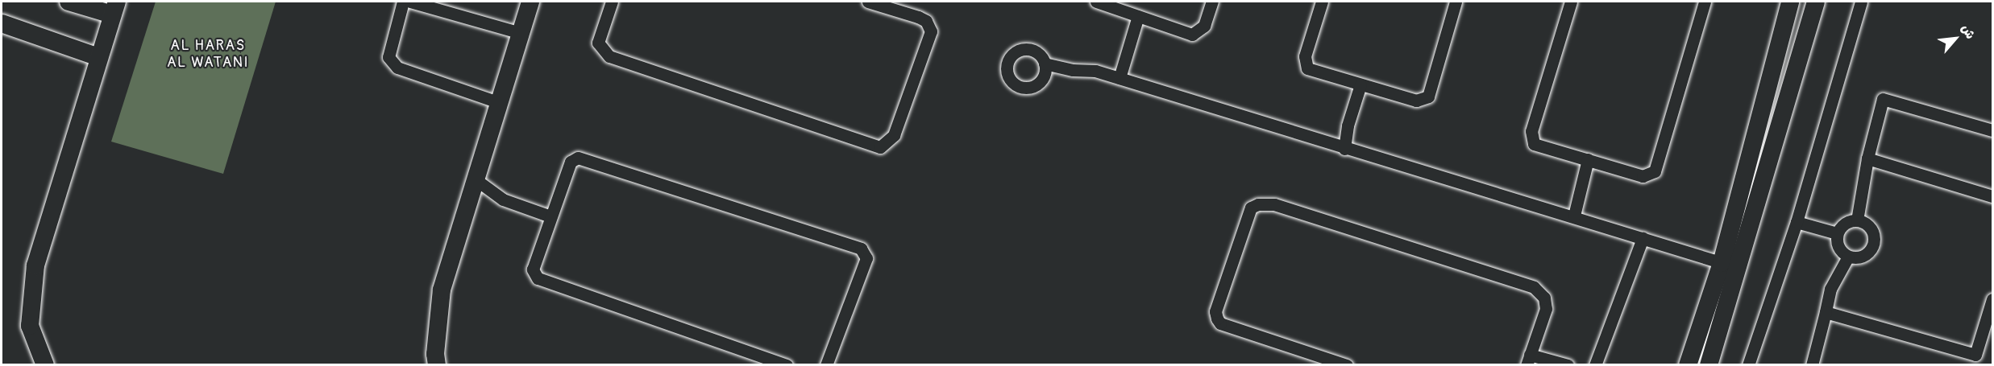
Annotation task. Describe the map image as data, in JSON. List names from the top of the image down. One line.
{"districts":["AL HARAS AL WATANI"],"north":"top right"}
